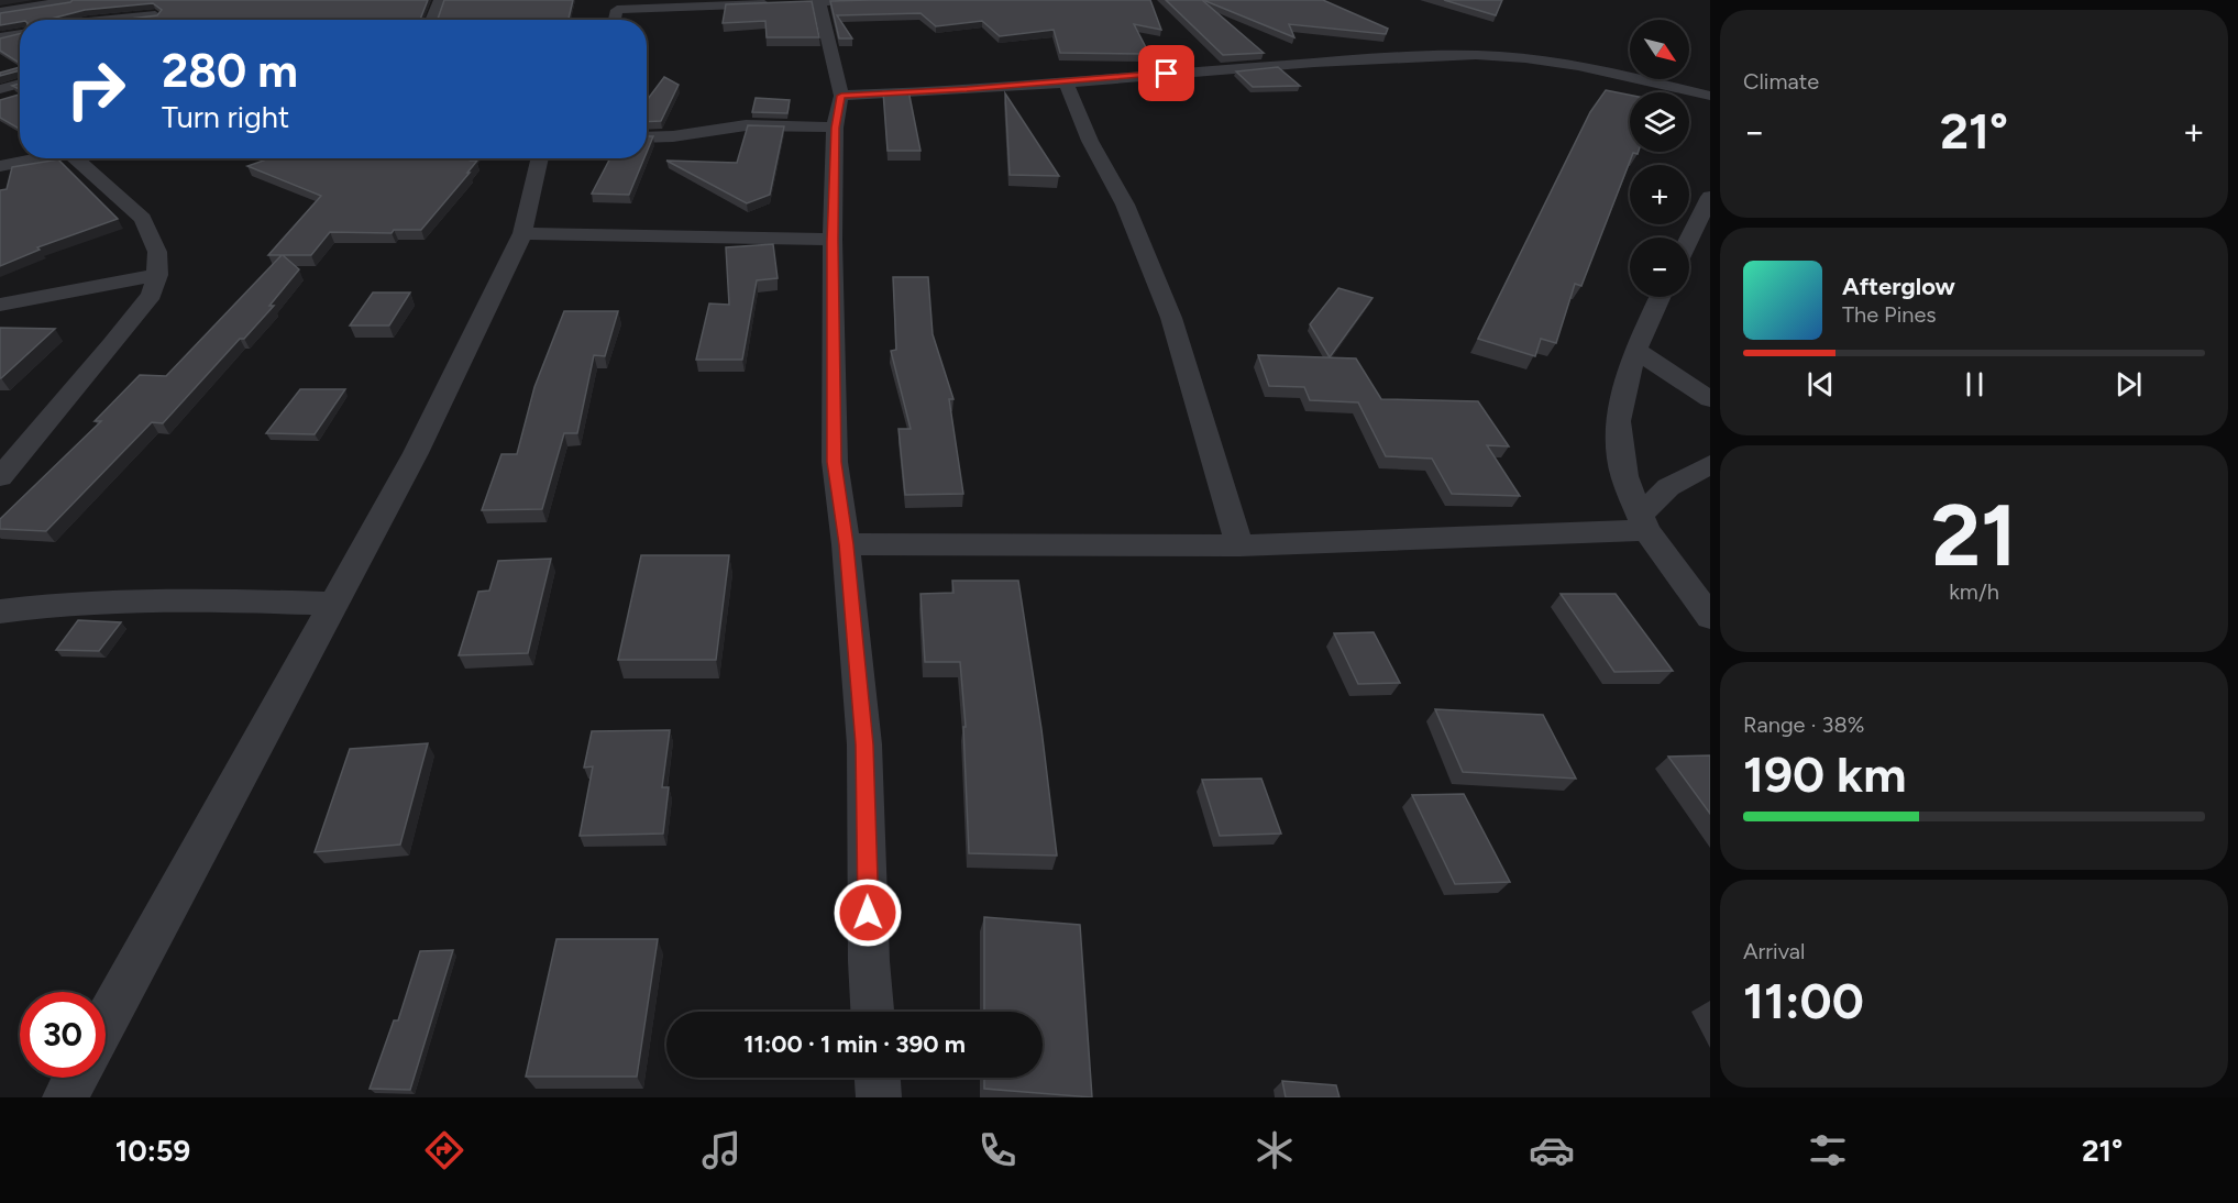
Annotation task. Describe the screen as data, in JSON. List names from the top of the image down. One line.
{"north":"bottom right","page":{"tile":["Climate",["21","km/h"],["Range · 38%","190 km"],["Arrival","11:00"]],"map_buttons":["+","−"],"turn":["280 m","Turn right"],"heat":["−","21°","+"],"song":["Afterglow","The Pines"],"limit":"30","trip":"11:00 · 1 min · 390 m","tabs":["10:59","21°"]}}
